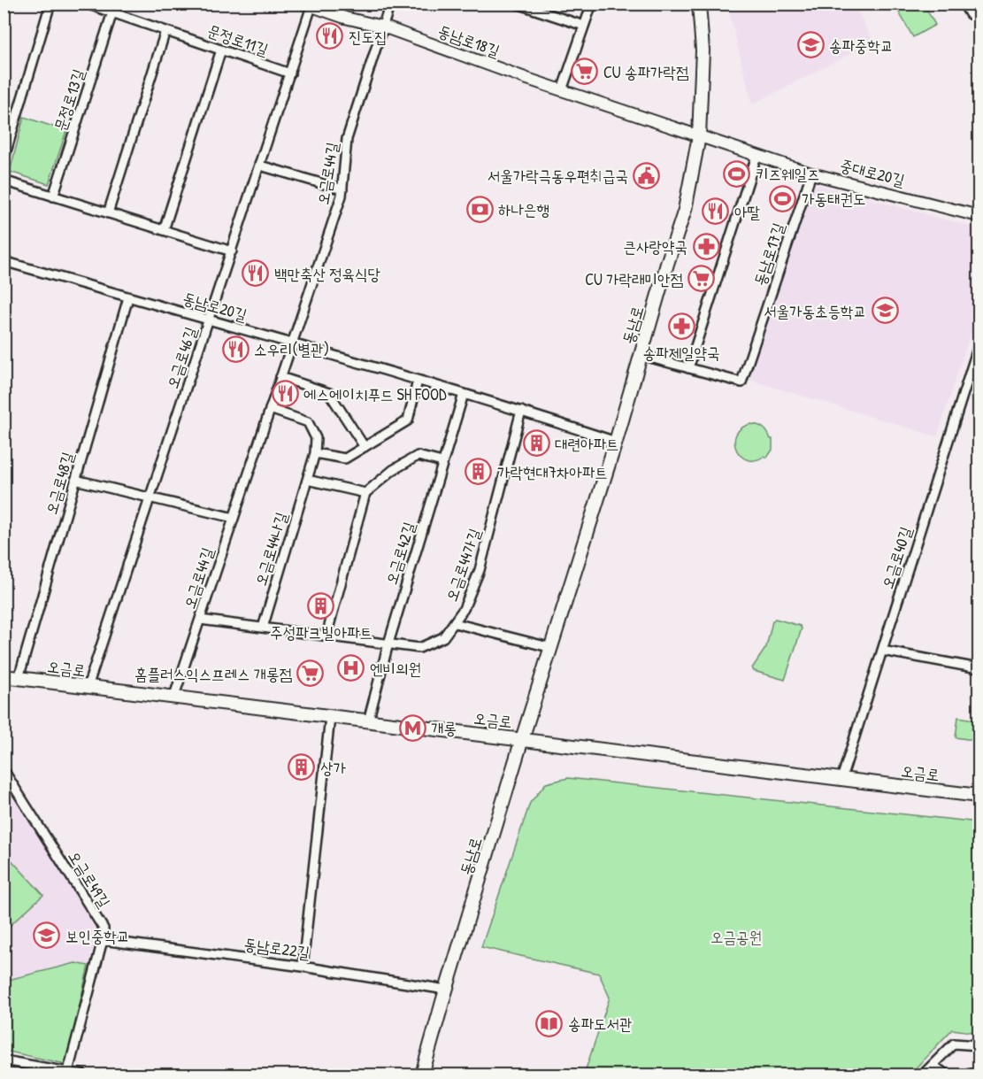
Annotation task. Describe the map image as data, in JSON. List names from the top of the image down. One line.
{"streets":{"main road":["동남로","오금로"],"street":["문정로11길","동남로18길","문정로13길","중대로20길","오금로44길","동남로17길","동남로20길","오금로46길","오금로48길","오금로44나길","오금로42길","오금로40길","오금로44가길","오금로49길","동남로22길"]},"crossings":[["문정로11길","문정로13길"],["문정로11길","오금로46길"],["동남로18길","중대로20길"],["동남로18길","오금로44길"],["동남로18길","동남로"],["동남로18길","오금로46길"],["중대로20길","동남로17길"],["중대로20길","동남로"],["오금로44길","동남로20길"],["오금로44길","오금로44나길"],["오금로44길","오금로44가길"],["오금로44길","오금로"],["동남로17길","동남로"],["동남로20길","동남로"],["동남로20길","오금로46길"],["동남로20길","오금로48길"],["동남로20길","오금로42길"],["동남로20길","오금로44가길"],["동남로","오금로"],["동남로","동남로22길"],["오금로46길","오금로"],["오금로48길","오금로"],["오금로44나길","오금로44가길"],["오금로42길","오금로44가길"],["오금로42길","오금로"],["오금로40길","오금로"],["오금로49길","동남로22길"]],"parks":["오금공원"],"places":{"restaurant":["진도집","아딸","백만축산 정육식당","소우리(별관)","에스에이치푸드 SH FOOD"],"school or university":["송파중학교","서울가동초등학교","보인중학교"],"supermarket":["CU 송파가락점","CU 가락래미안점","홈플러스익스프레스 개롱점"],"sports":["키즈웨일즈","가동태권도"],"public building":["서울가락극동우편취급국"],"bank":["하나은행"],"pharmacy":["큰사랑약국","송파제일약국"],"building":["대련아파트","가락현대7차아파트","주성파크빌아파트","상가"],"hospital":["엔비의원"],"metro station":["개롱"],"library":["송파도서관"]}}
